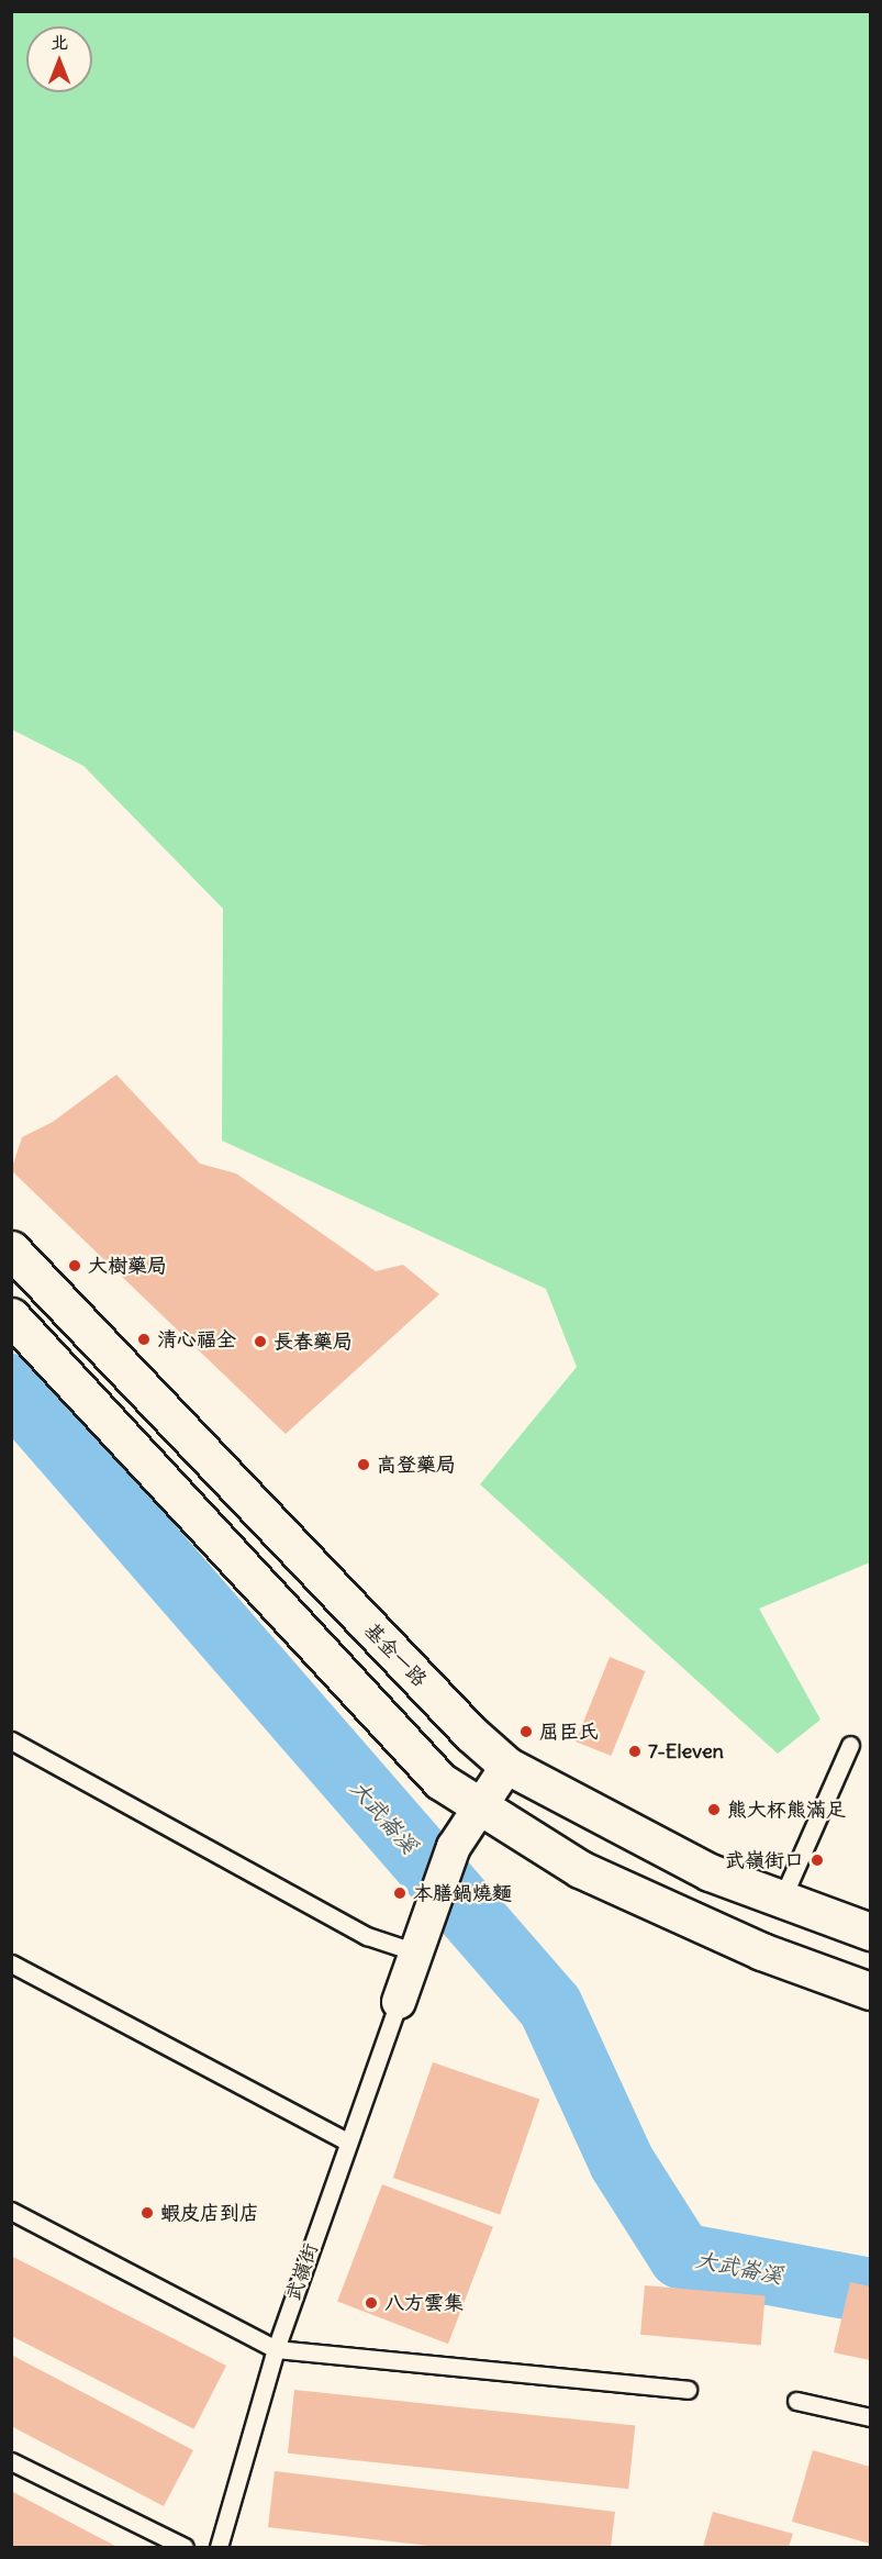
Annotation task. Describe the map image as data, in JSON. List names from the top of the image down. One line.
{"streets":{"main road":["基金一路"],"lane":["武嶺街"]},"water":["大武崙溪"],"places":["大樹藥局","清心福全","長春藥局","高登藥局","屈臣氏","7-Eleven","熊大杯熊滿足","武嶺街口","本膳鍋燒麵","蝦皮店到店","八方雲集"],"north":"top"}
